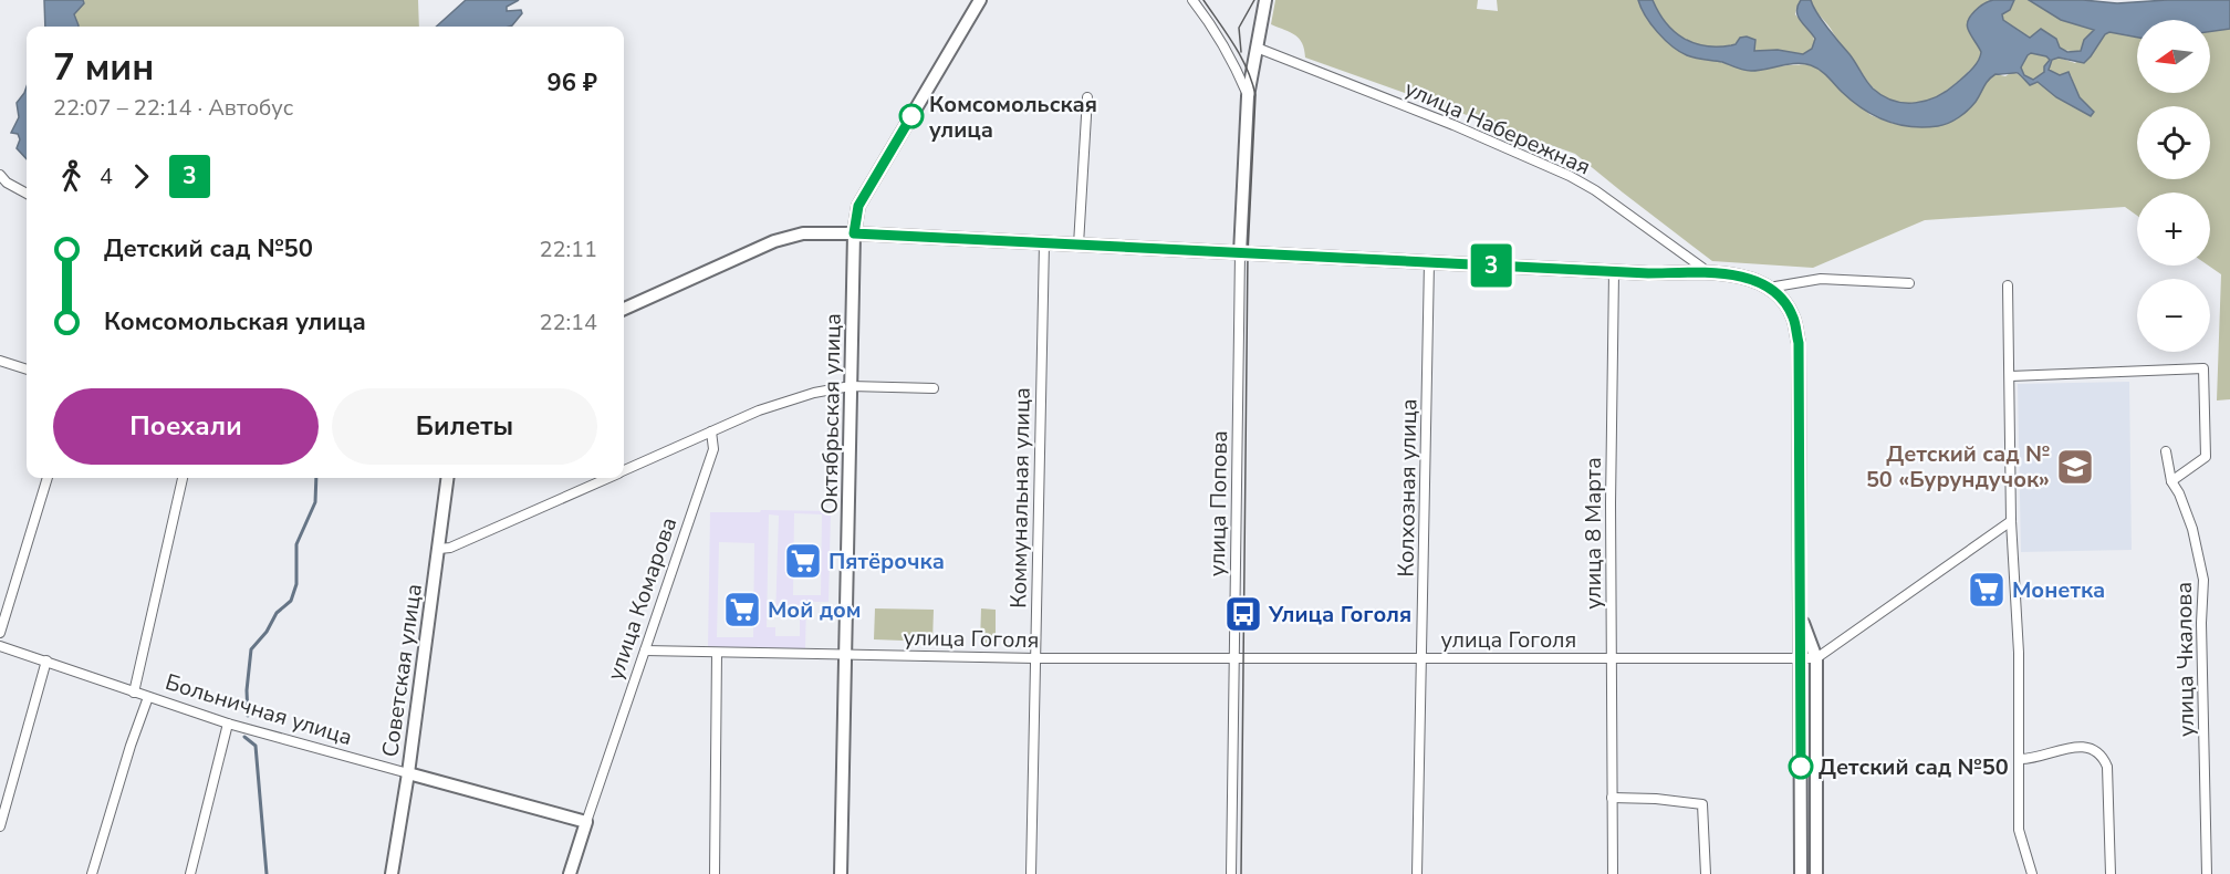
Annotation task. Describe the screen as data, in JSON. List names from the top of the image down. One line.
{"streets":{"main road":["Октябрьская улица","улица Комарова","Советская улица","Больничная улица"],"street":["улица Набережная","Колхозная улица","Коммунальная улица","улица Попова","улица 8 Марта","улица Гоголя","улица Чкалова"]},"crossings":[["Октябрьская улица","улица Гоголя"],["Колхозная улица","улица Гоголя"],["Коммунальная улица","улица Гоголя"],["улица Попова","улица Гоголя"],["улица 8 Марта","улица Гоголя"],["улица Комарова","улица Гоголя"],["улица Комарова","Больничная улица"],["Советская улица","Больничная улица"]],"places":{"other":["Комсомольская улица","Детский сад №50"],"school or university":["Детский сад № 50 «Бурундучок»"],"supermarket":["Пятёрочка","Монетка","Мой дом"],"bus stop":["Улица Гоголя"]},"lines":["bus line 3"],"north":"left","page":{"on_map":"3","map_buttons":["+","−"],"heading":["7 мин","22:07 – 22:14 · Автобус","96 ₽"],"legs":["4","3"],"list":[{"name":"Детский сад №50","value":"22:11"},{"name":"Комсомольская улица","value":"22:14"}],"buttons":["Поехали","Билеты"]}}
